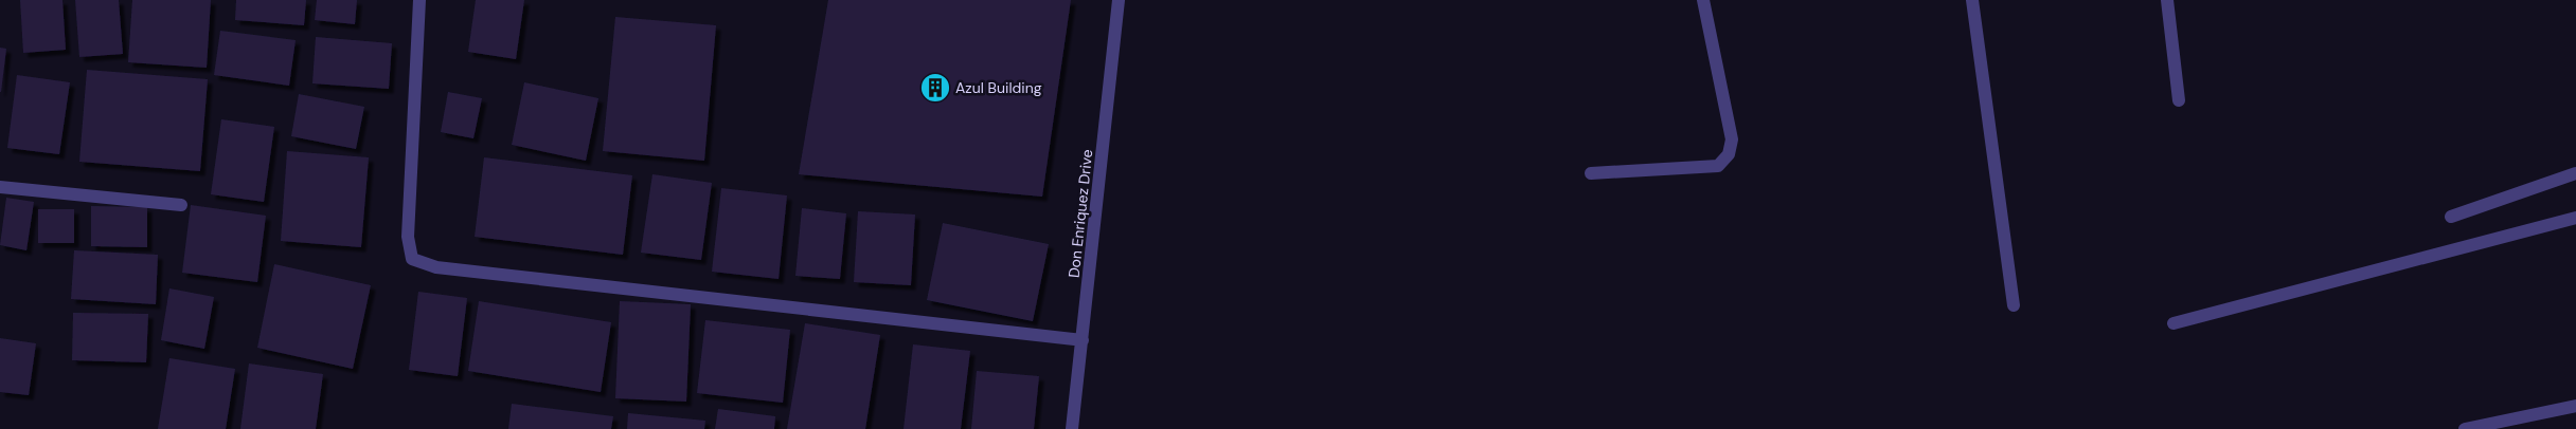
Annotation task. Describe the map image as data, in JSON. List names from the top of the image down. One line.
{"streets":{"street":["Don Enriquez Drive"]},"places":{"building":["Azul Building"]}}
